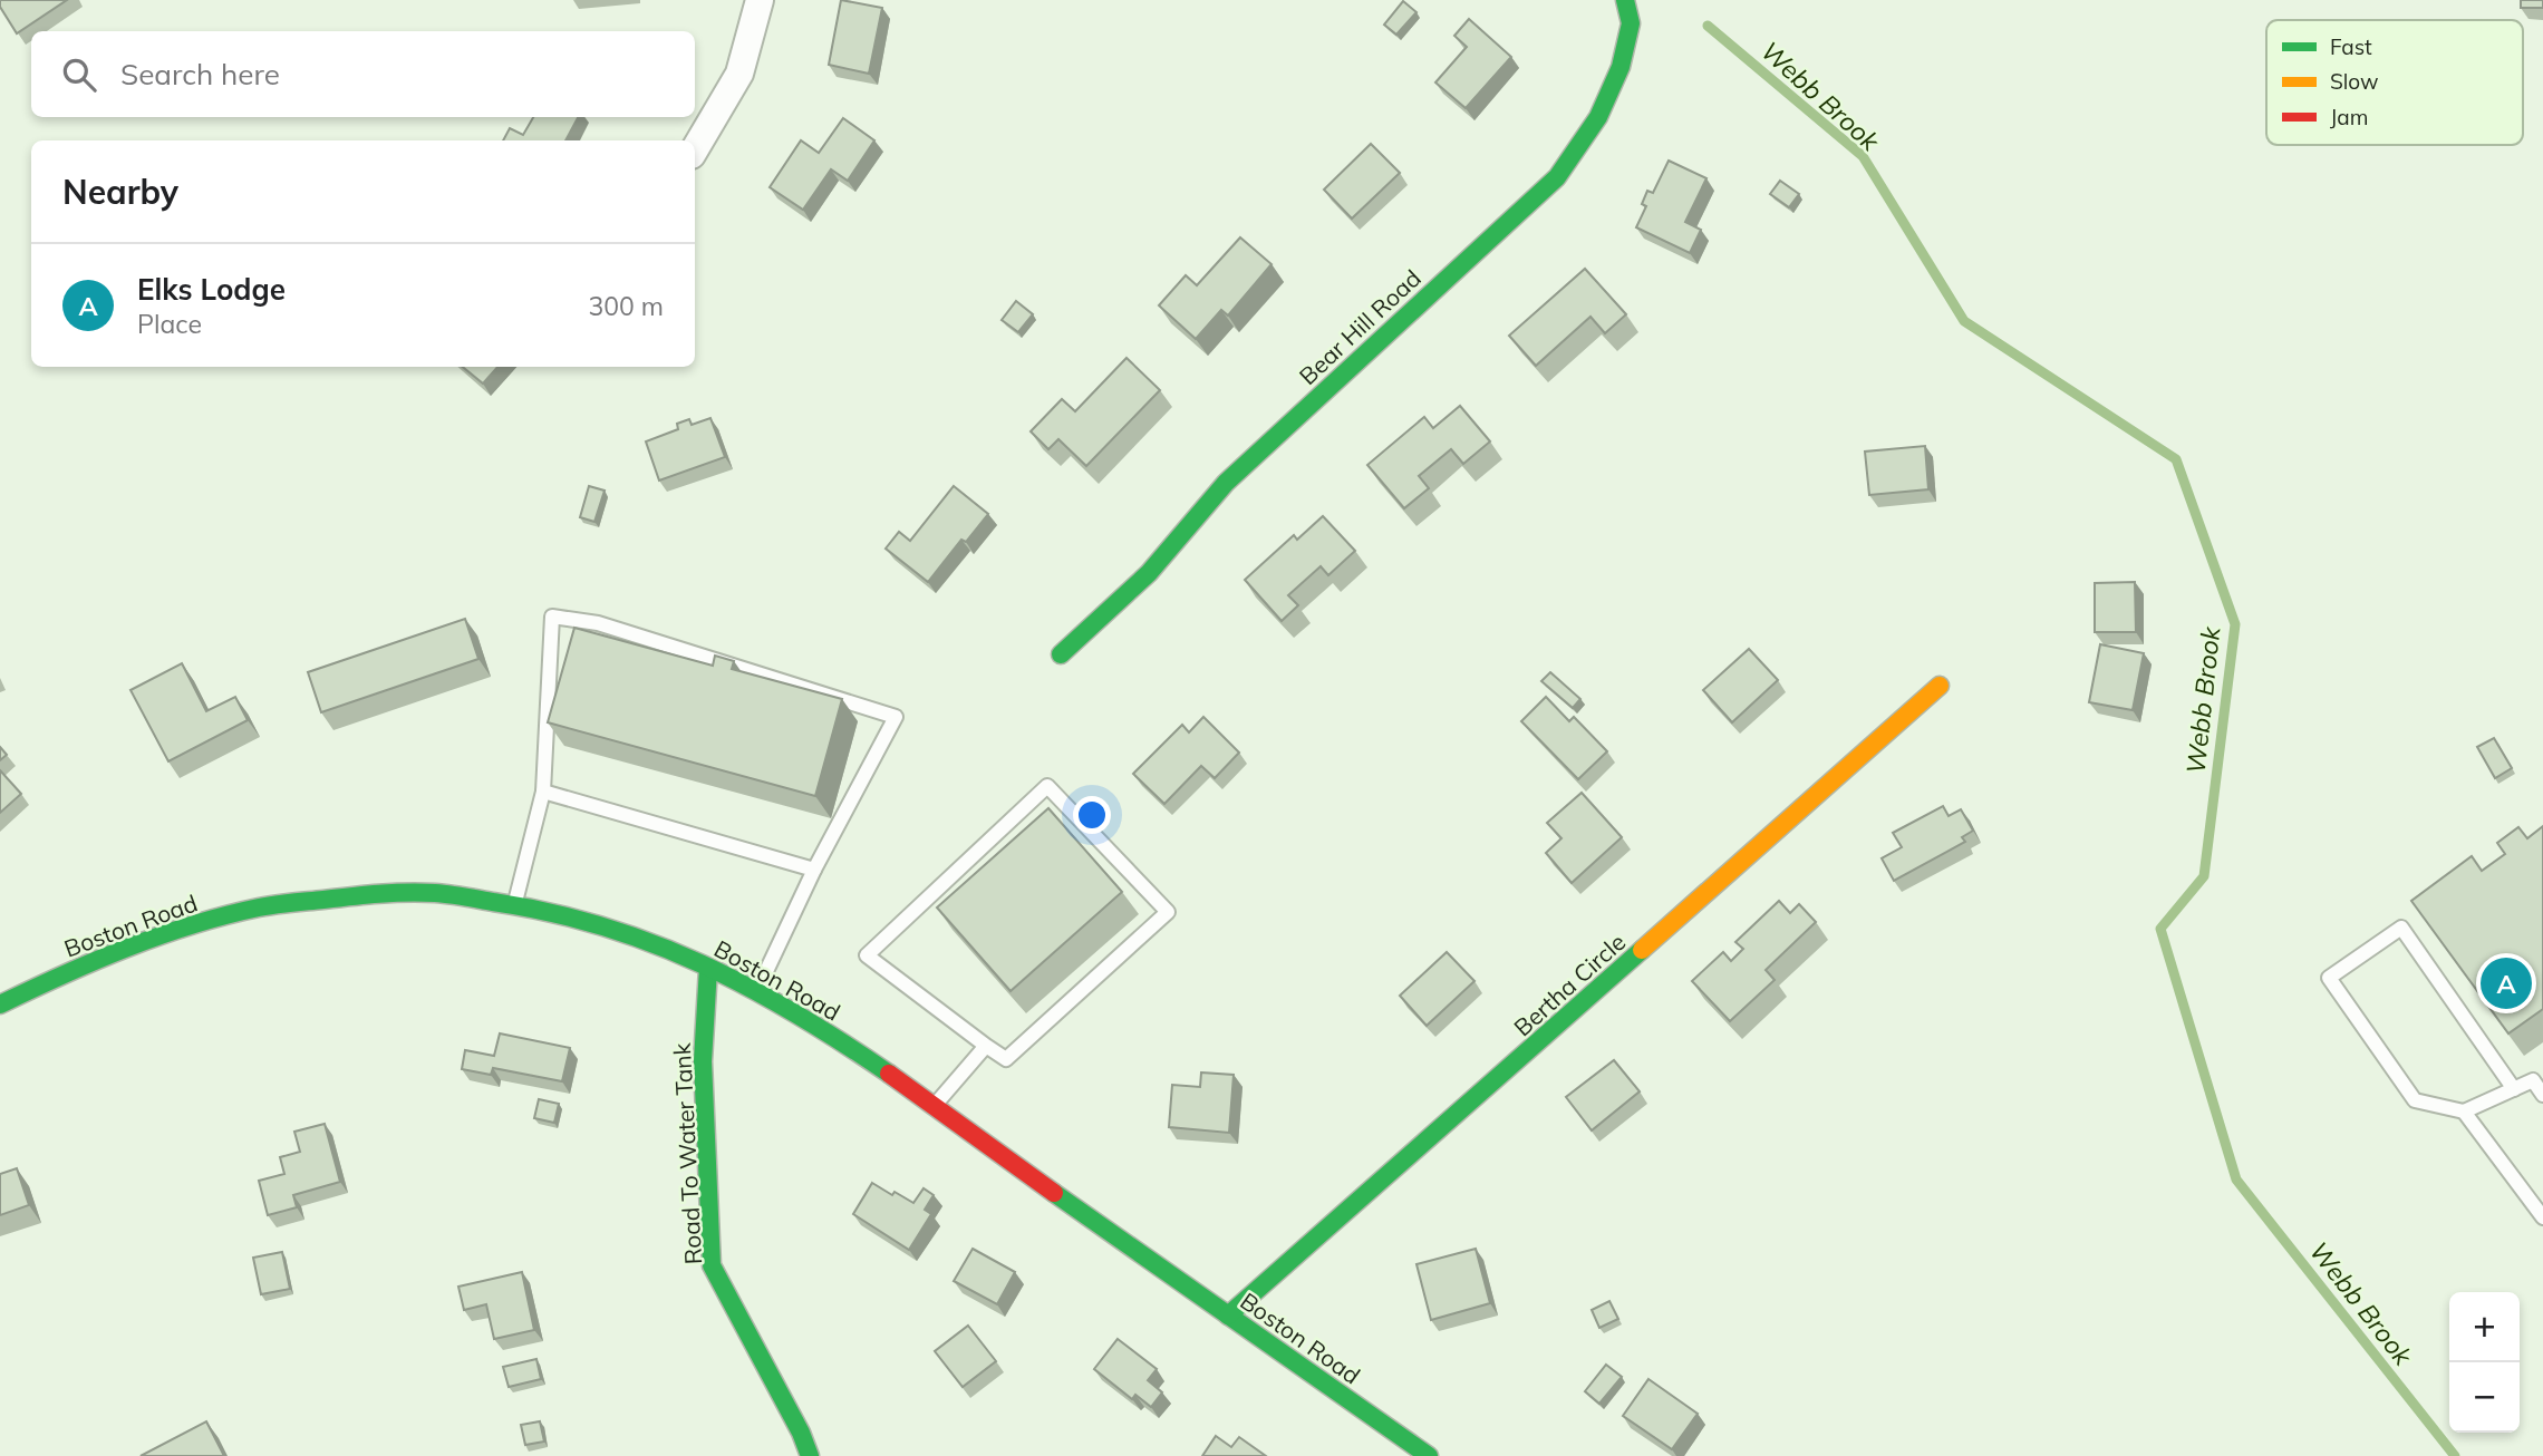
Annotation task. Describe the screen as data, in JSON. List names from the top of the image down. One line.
{"streets":{"street":["Bear Hill Road","Boston Road","Bertha Circle","Road To Water Tank"]},"crossings":[["Boston Road","Bertha Circle"],["Boston Road","Road To Water Tank"]],"water":["Webb Brook"],"legend":["Fast","Slow","Jam"],"page":{"search":"Search here","heading":"Nearby","list":[{"mark":"A","name":"Elks Lodge","note":"Place","value":"300 m"}],"pins":"A","map_buttons":["+","−"]}}
